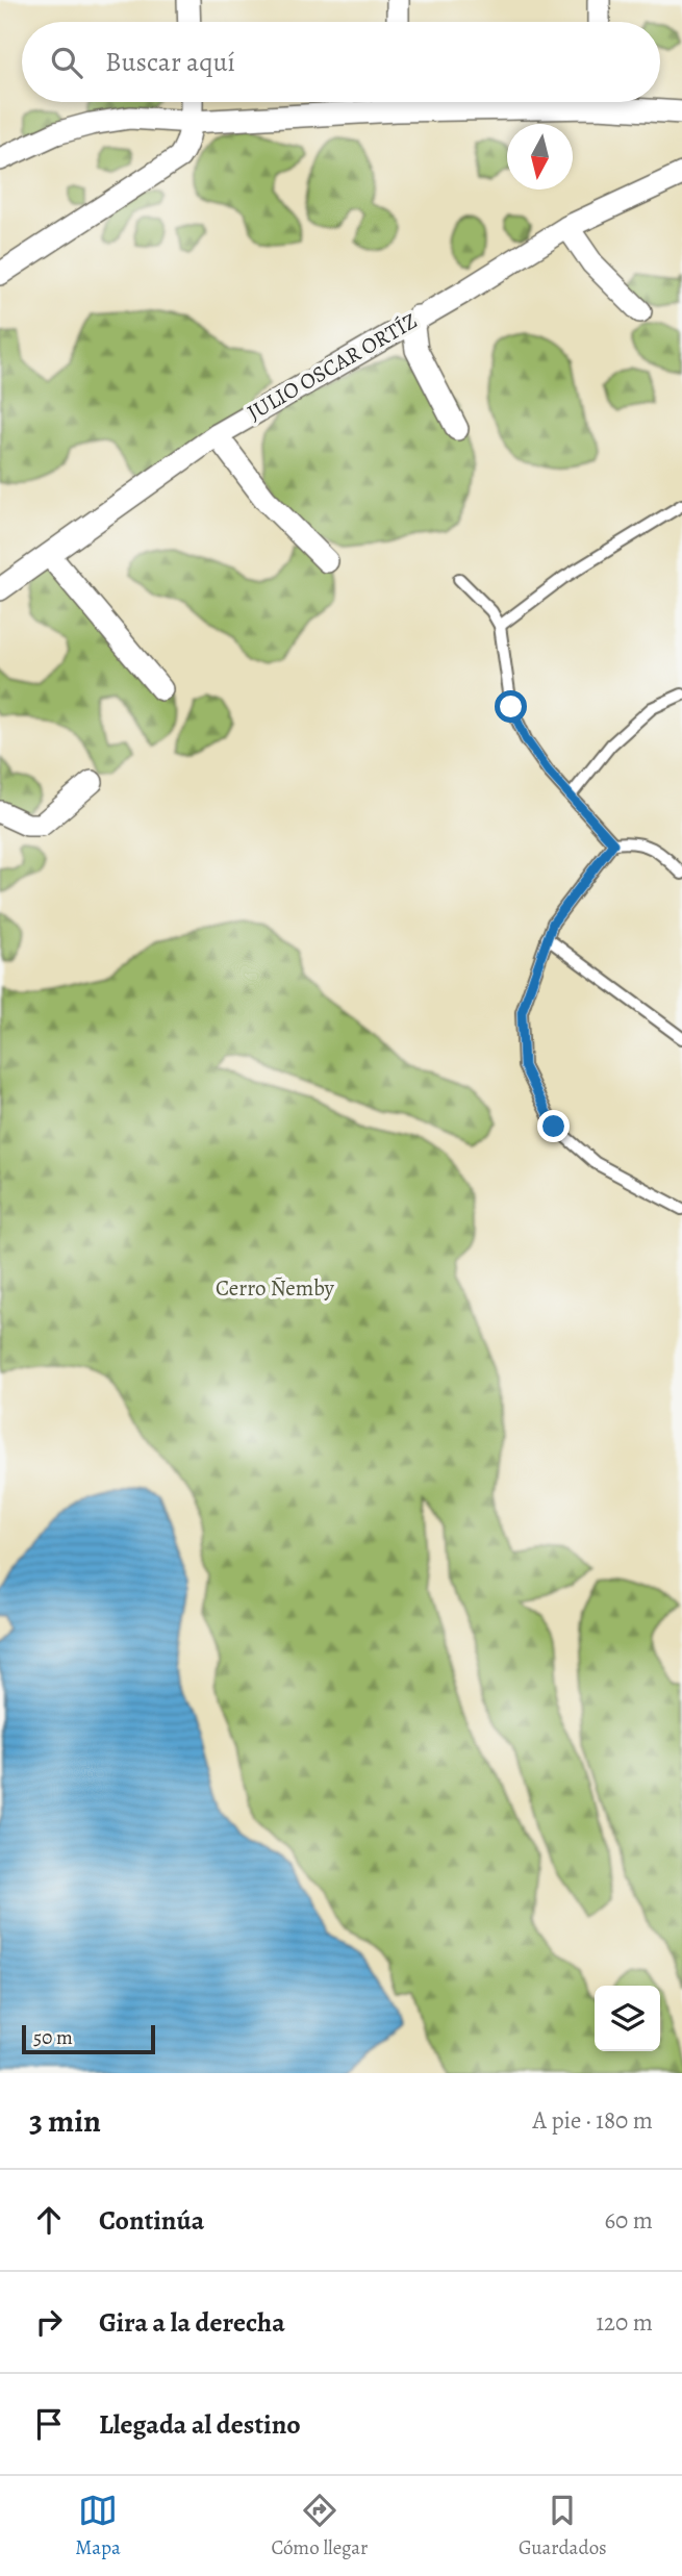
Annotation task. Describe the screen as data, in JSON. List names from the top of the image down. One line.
{"streets":{"street":["JULIO OSCAR ORTÍZ"]},"parks":["Cerro Ñemby"],"scale_bar":"50 m","north":"bottom","page":{"search":"Buscar aquí","scale":"50 m","heading":["3 min","A pie · 180 m"],"list":[["Continúa","60 m"],["Gira a la derecha","120 m"],"Llegada al destino"],"nav":["Mapa","Cómo llegar","Guardados"]}}
